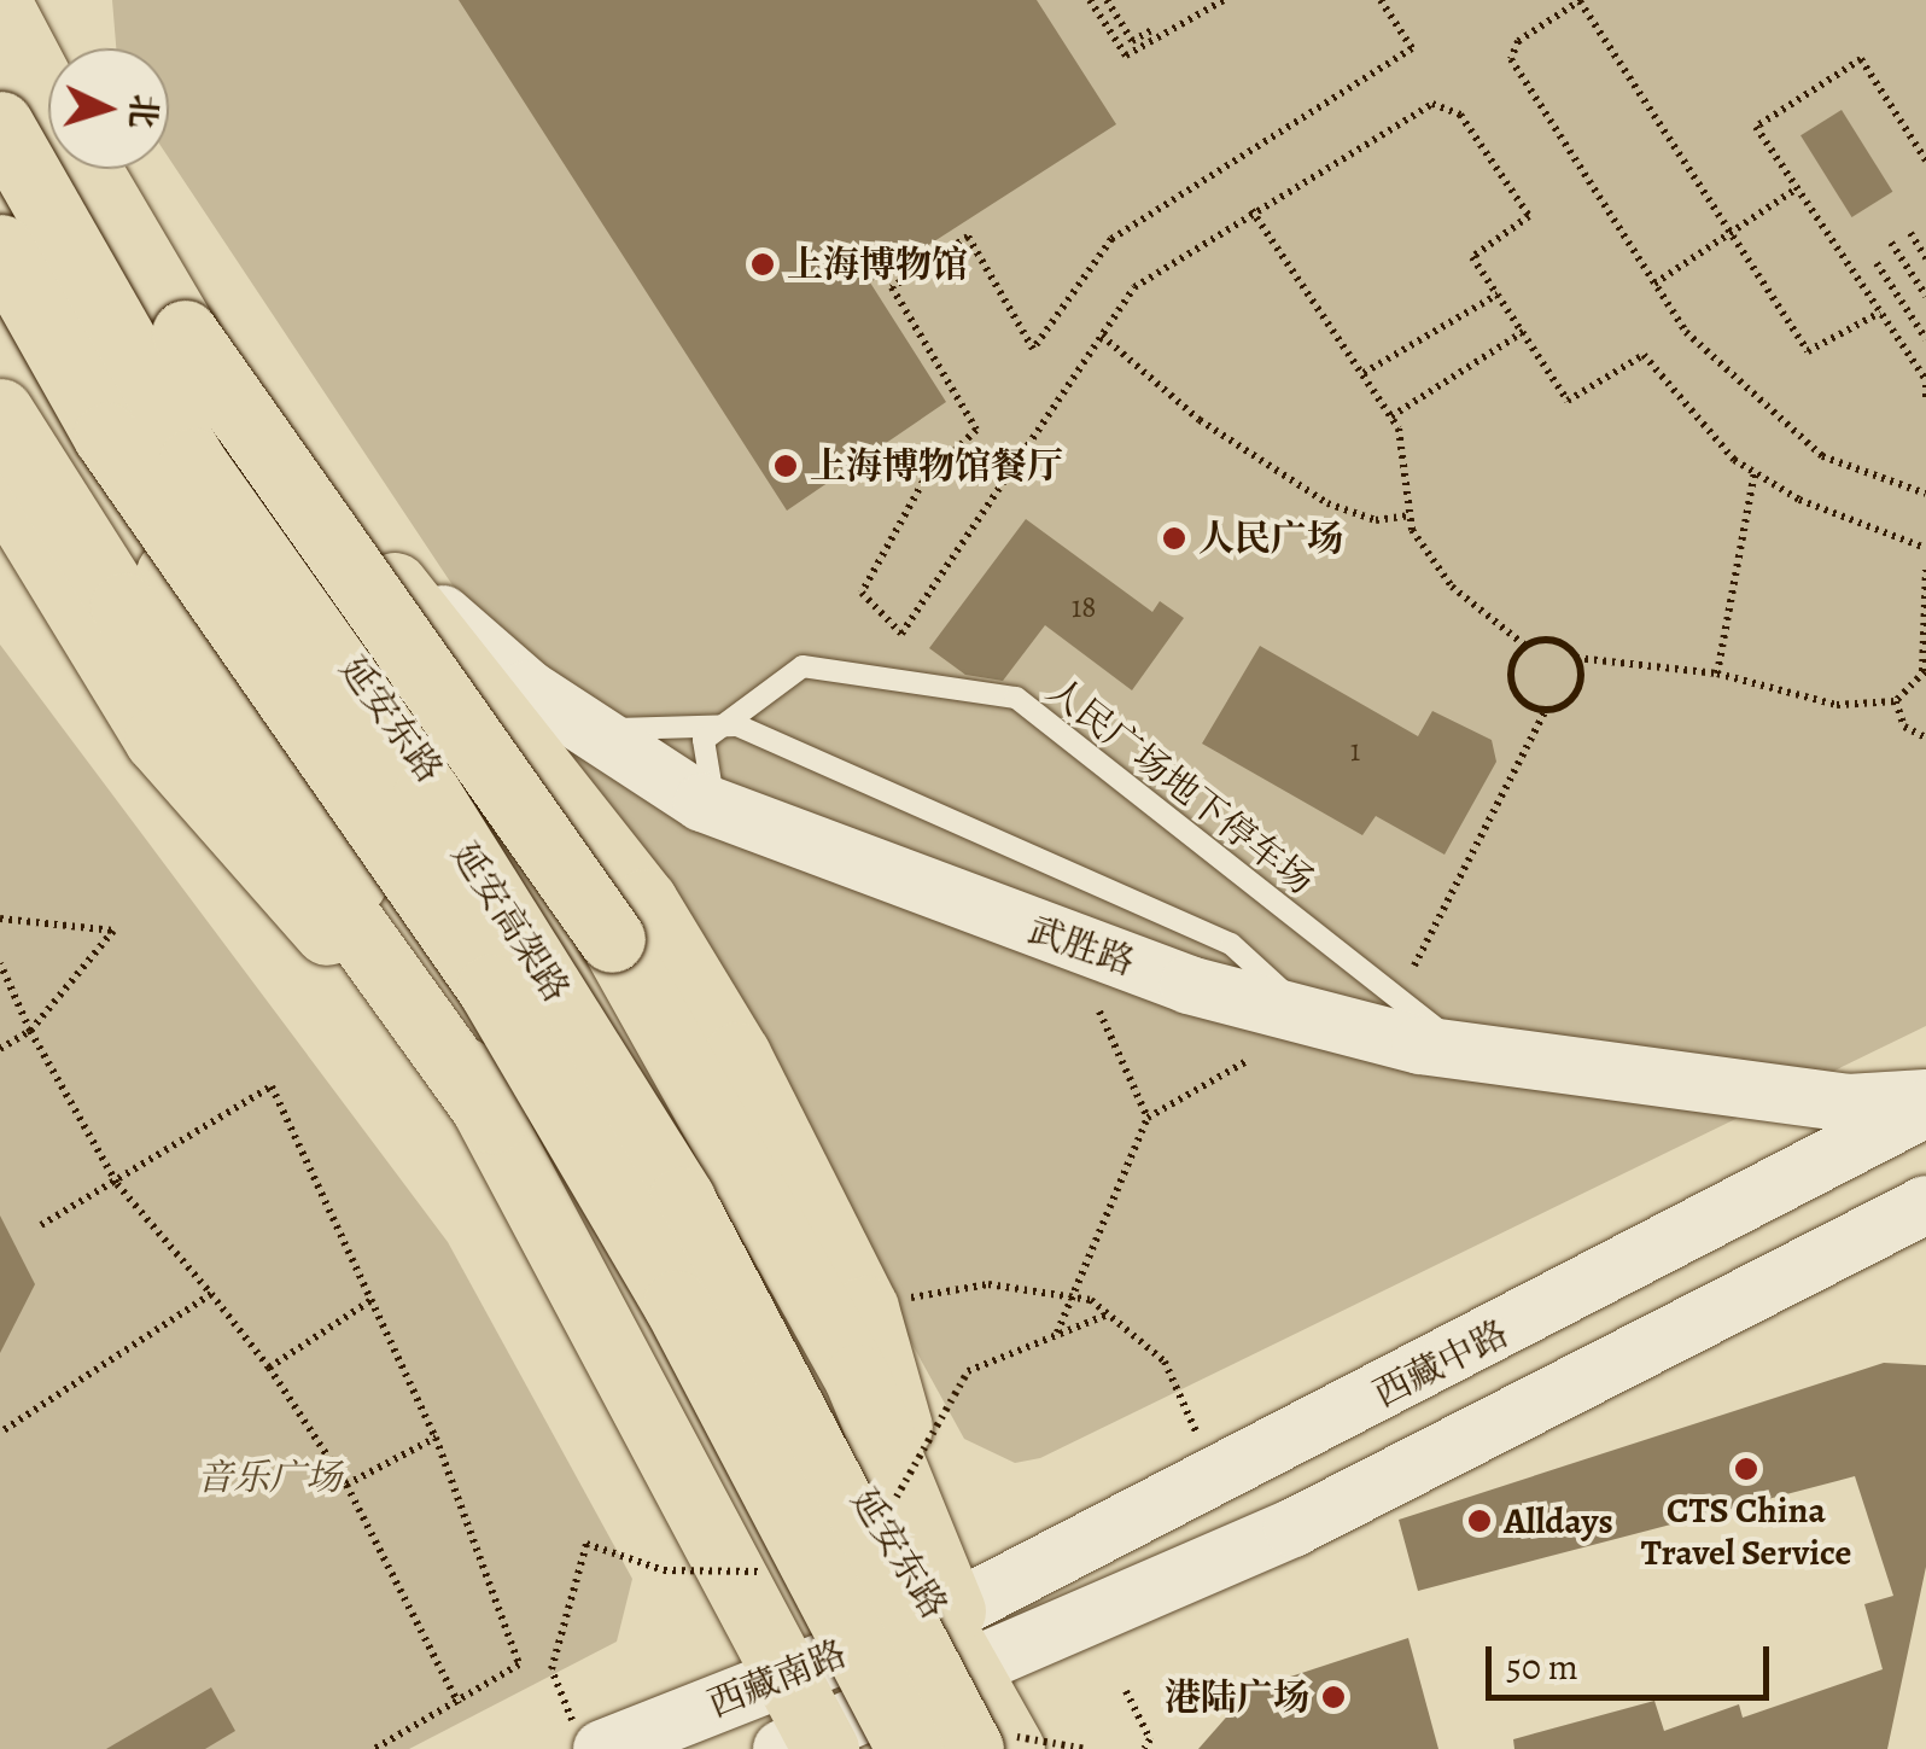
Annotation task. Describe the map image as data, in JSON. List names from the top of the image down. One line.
{"streets":{"main road":["延安东路","延安高架路","武胜路","西藏中路","西藏南路"],"lane":["人民广场地下停车场"]},"crossings":[["延安东路","延安高架路"],["延安东路","武胜路"],["延安东路","西藏中路"],["延安东路","西藏南路"],["人民广场地下停车场","武胜路"],["西藏中路","西藏南路"]],"parks":["音乐广场"],"places":["上海博物馆","上海博物馆餐厅","人民广场","CTS China Travel Service","Alldays","港陆广场"],"house_numbers":["18","1"],"scale_bar":"50 m","north":"right"}
